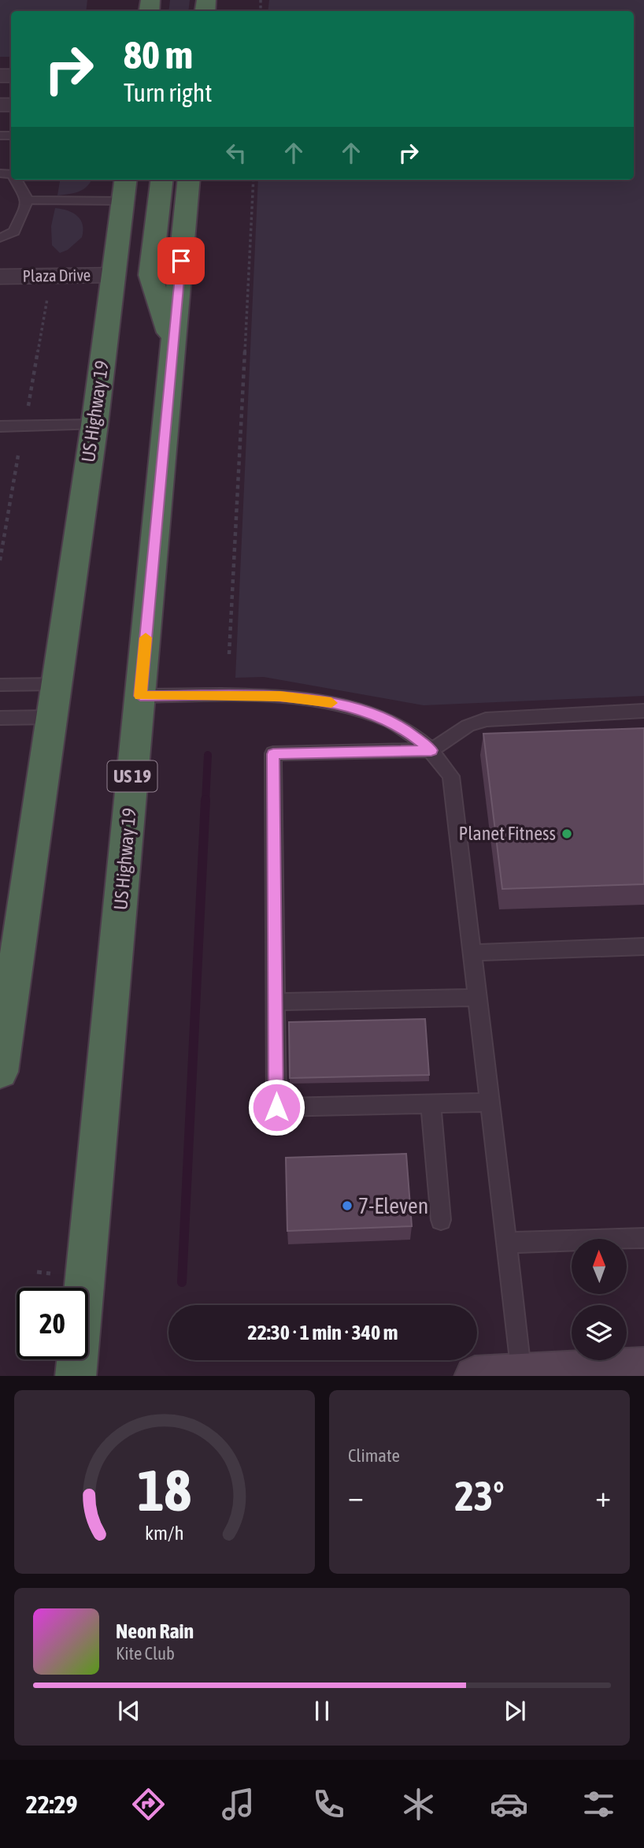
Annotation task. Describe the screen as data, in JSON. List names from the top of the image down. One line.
{"streets":{"highway":["US Highway 19","US 19"],"street":["Plaza Drive"]},"crossings":[["Plaza Drive","US Highway 19"]],"places":["Planet Fitness","7-Eleven"],"north":"top","page":{"turn":["80 m","Turn right"],"limit":"20","trip":"22:30 · 1 min · 340 m","tile":"Climate","heat":["−","23°","+"],"song":["Neon Rain","Kite Club"],"tabs":"22:29","gauge":["18","km/h"]}}
